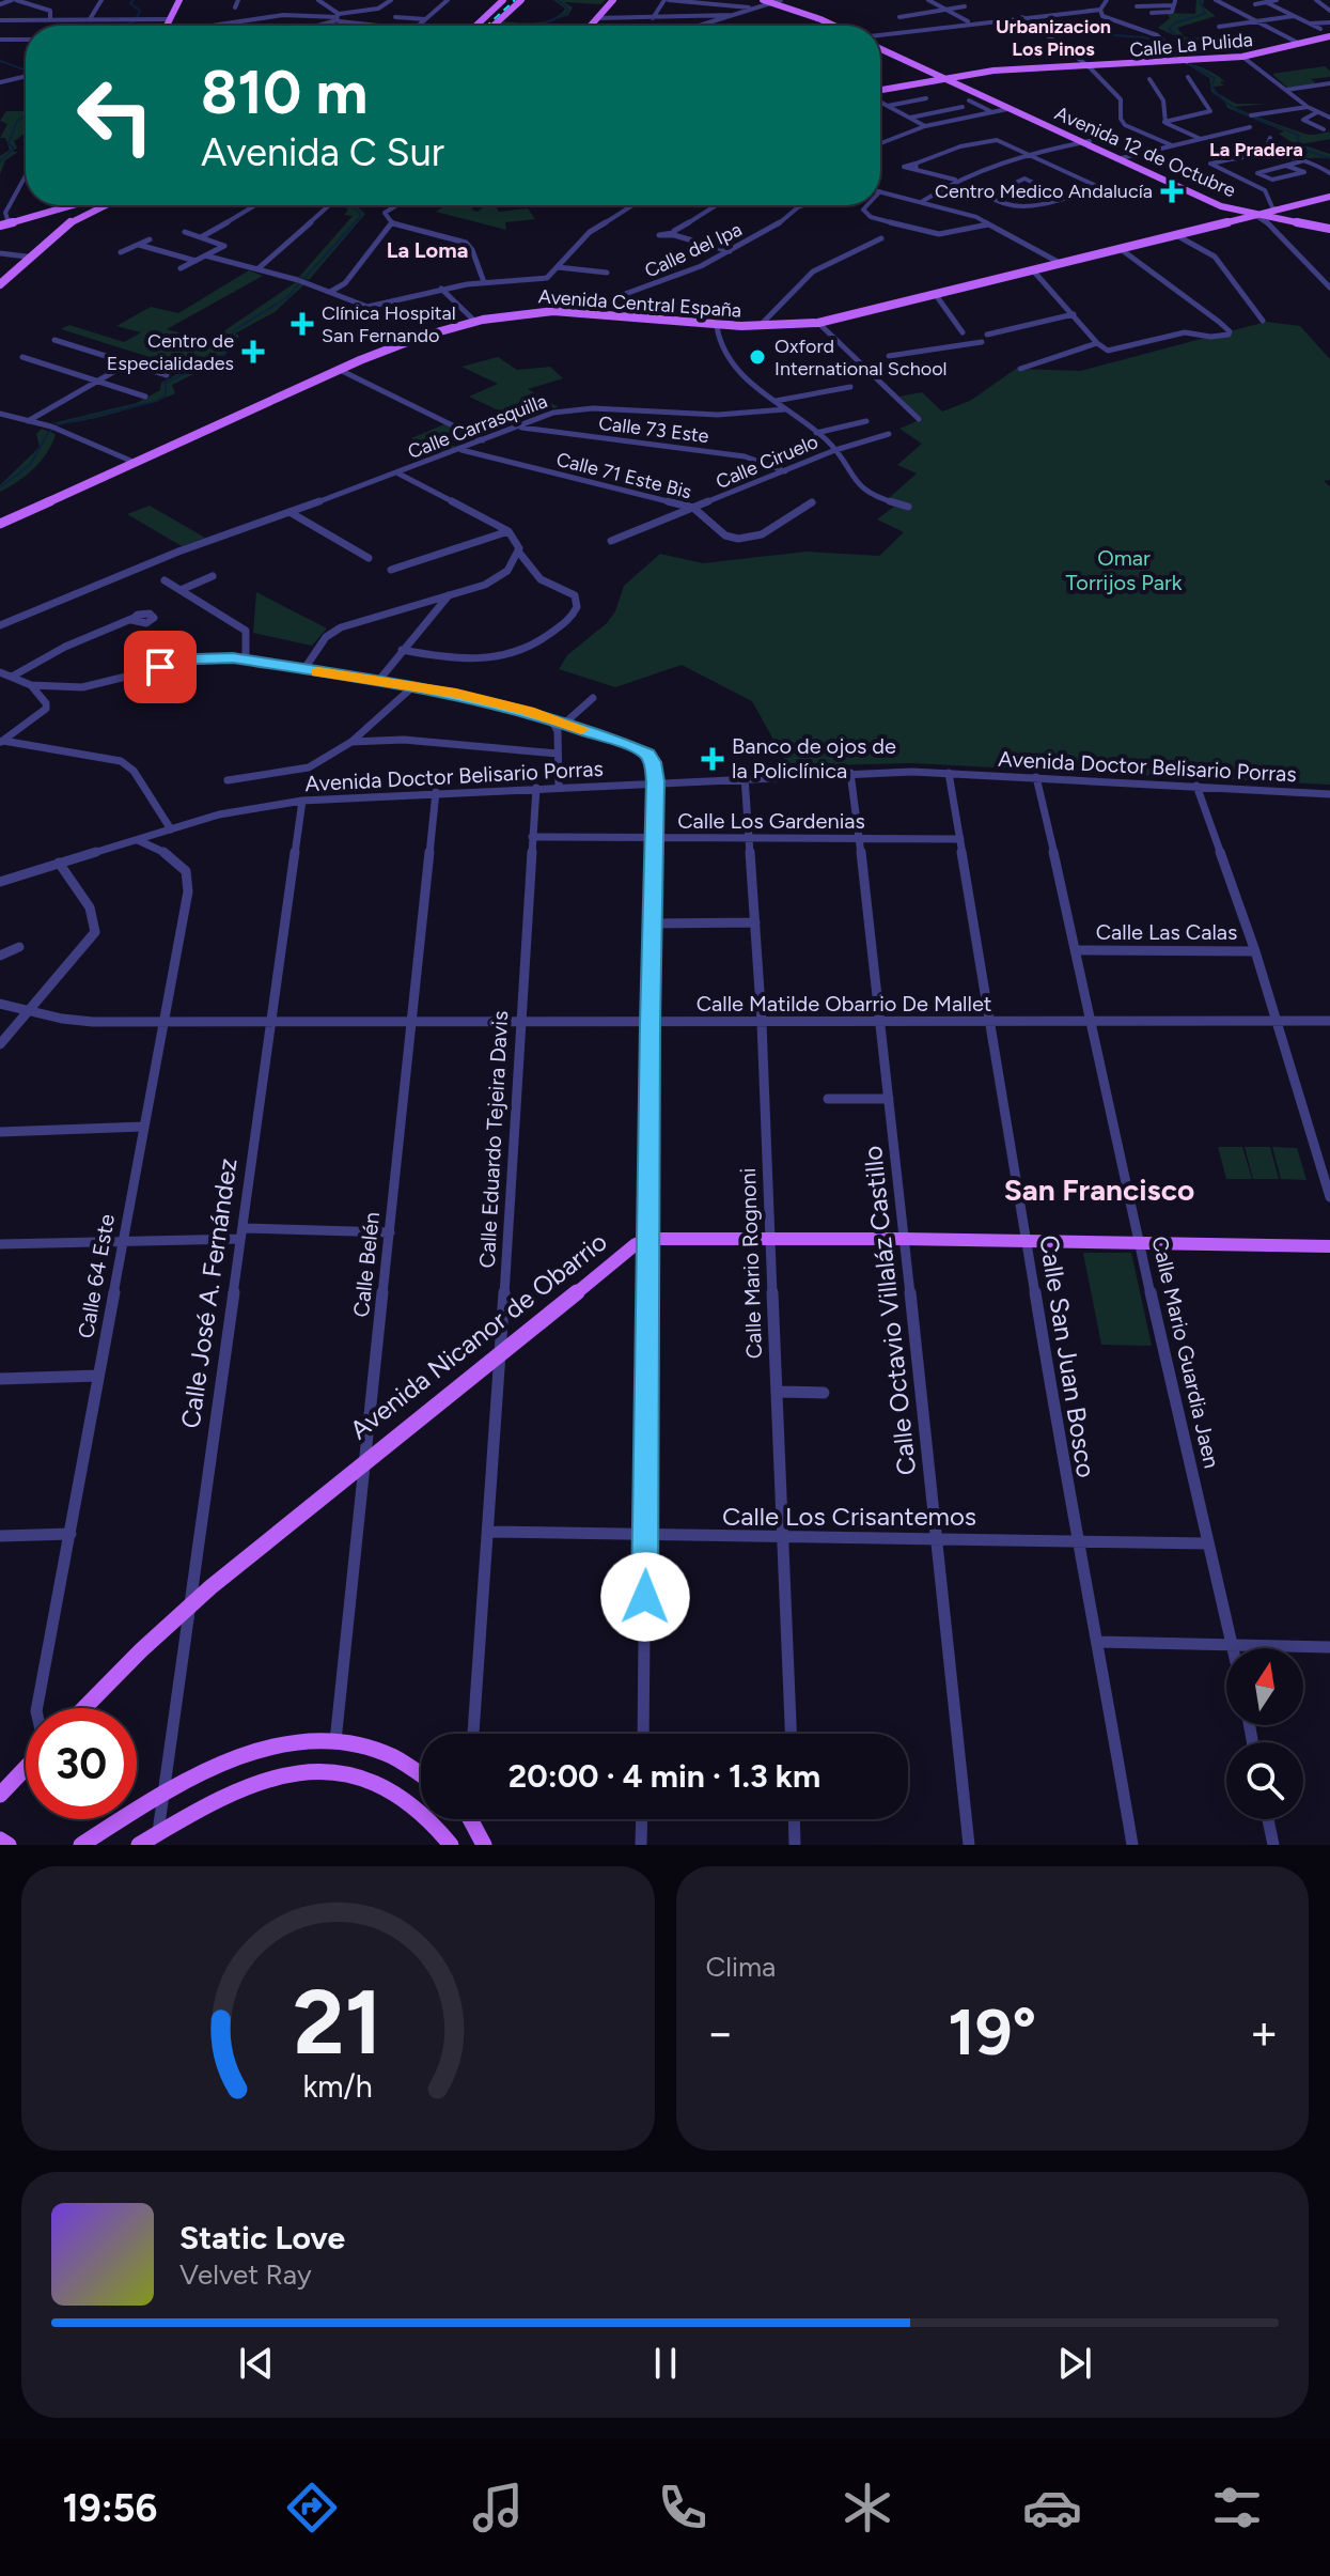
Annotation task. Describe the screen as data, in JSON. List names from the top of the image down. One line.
{"streets":{"main road":["Calle La Pulida","Avenida 12 de Octubre","Avenida Central España","Avenida Nicanor de Obarrio"],"street":["Calle del Ipa","Calle Carrasquilla","Calle 73 Este","Calle Ciruelo","Calle 71 Este Bis","Avenida Doctor Belisario Porras","Calle Los Gardenias","Calle Las Calas","Calle Matilde Obarrio De Mallet","Calle Eduardo Tejeira Davis","Calle Mario Rognoni","Calle Belén","Calle 64 Este","Calle José A. Fernández","Calle Octavio Villaláz Castillo","Calle Mario Guardia Jaen","Calle San Juan Bosco","Calle Los Crisantemos"]},"crossings":[["Calle La Pulida","Avenida 12 de Octubre"],["Avenida 12 de Octubre","Avenida Central España"],["Calle del Ipa","Avenida Central España"],["Calle Carrasquilla","Calle 73 Este"],["Calle Carrasquilla","Calle 71 Este Bis"],["Calle 73 Este","Calle Ciruelo"],["Calle Ciruelo","Calle 71 Este Bis"],["Avenida Doctor Belisario Porras","Calle Eduardo Tejeira Davis"],["Avenida Doctor Belisario Porras","Calle Mario Rognoni"],["Avenida Doctor Belisario Porras","Calle Belén"],["Avenida Doctor Belisario Porras","Calle 64 Este"],["Avenida Doctor Belisario Porras","Calle José A. Fernández"],["Avenida Doctor Belisario Porras","Calle Octavio Villaláz Castillo"],["Avenida Doctor Belisario Porras","Calle Mario Guardia Jaen"],["Avenida Doctor Belisario Porras","Calle San Juan Bosco"],["Calle Los Gardenias","Calle Eduardo Tejeira Davis"],["Calle Los Gardenias","Calle Mario Rognoni"],["Calle Los Gardenias","Calle Octavio Villaláz Castillo"],["Calle Los Gardenias","Calle San Juan Bosco"],["Calle Las Calas","Calle Mario Guardia Jaen"],["Calle Matilde Obarrio De Mallet","Calle Eduardo Tejeira Davis"],["Calle Matilde Obarrio De Mallet","Calle Mario Rognoni"],["Calle Matilde Obarrio De Mallet","Calle Belén"],["Calle Matilde Obarrio De Mallet","Calle 64 Este"],["Calle Matilde Obarrio De Mallet","Calle José A. Fernández"],["Calle Matilde Obarrio De Mallet","Calle Octavio Villaláz Castillo"],["Calle Matilde Obarrio De Mallet","Calle Mario Guardia Jaen"],["Calle Matilde Obarrio De Mallet","Calle San Juan Bosco"],["Calle Eduardo Tejeira Davis","Avenida Nicanor de Obarrio"],["Calle Eduardo Tejeira Davis","Calle Los Crisantemos"],["Calle Mario Rognoni","Calle Los Crisantemos"],["Calle Belén","Avenida Nicanor de Obarrio"],["Calle José A. Fernández","Avenida Nicanor de Obarrio"],["Calle Octavio Villaláz Castillo","Calle Los Crisantemos"],["Calle Mario Guardia Jaen","Calle Los Crisantemos"],["Calle San Juan Bosco","Calle Los Crisantemos"]],"districts":["Urbanizacion Los Pinos","La Pradera","La Loma","San Francisco"],"parks":["Omar Torrijos Park"],"places":{"health":["Centro Medico Andalucía","Clínica Hospital San Fernando","Centro de Especialidades","Banco de ojos de la Policlínica"],"other":["Oxford International School"]},"north":"top","page":{"turn":["810 m","Avenida C Sur"],"limit":"30","trip":"20:00 · 4 min · 1.3 km","tile":"Clima","heat":["−","19°","+"],"song":["Static Love","Velvet Ray"],"tabs":"19:56","gauge":["21","km/h"]}}
